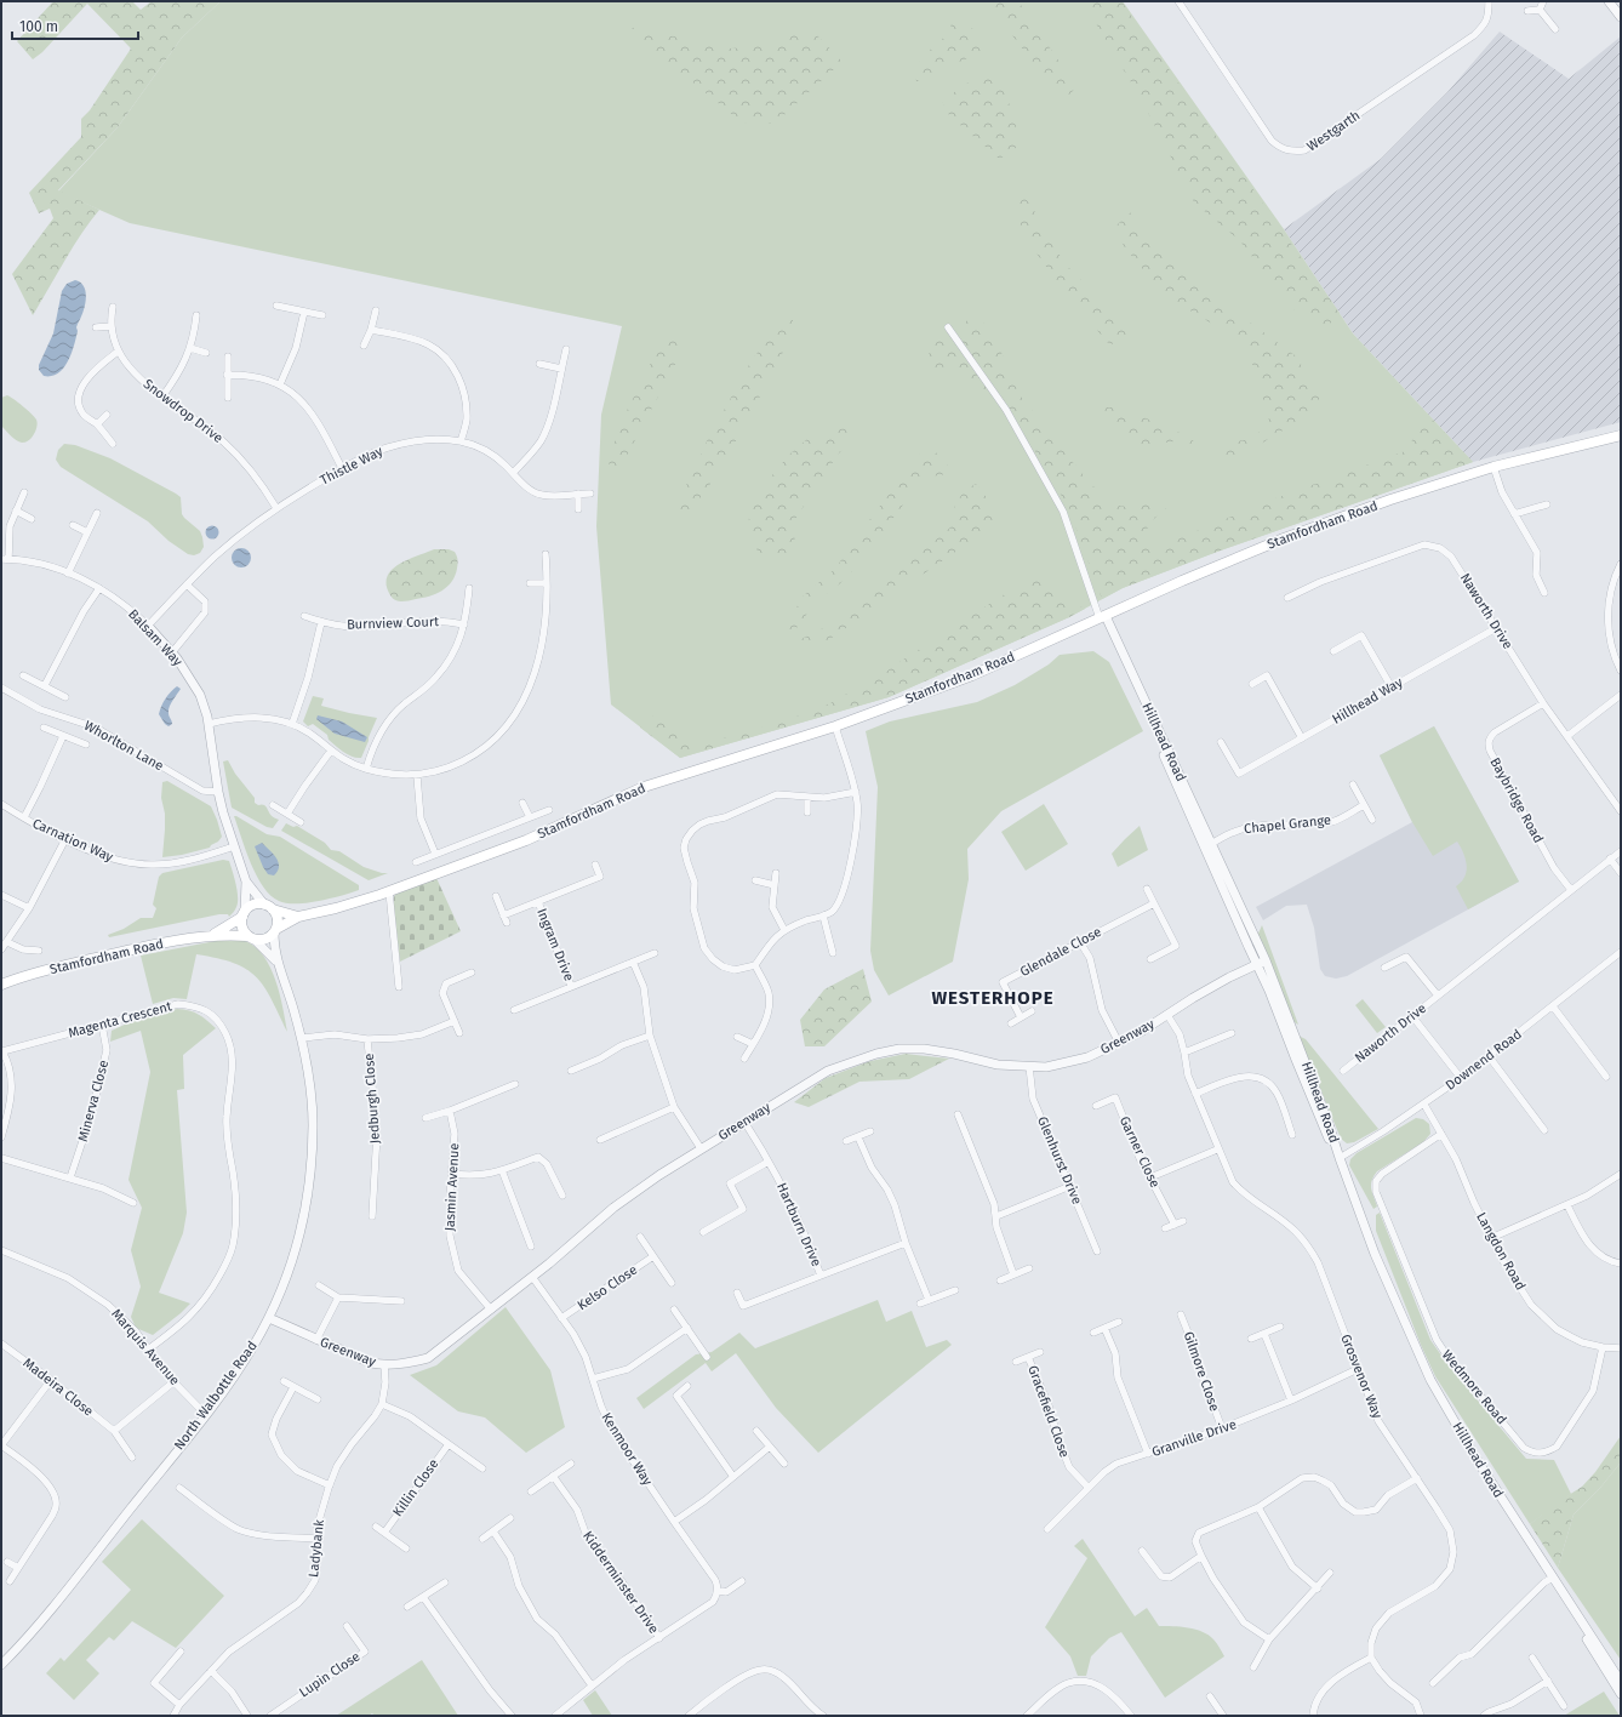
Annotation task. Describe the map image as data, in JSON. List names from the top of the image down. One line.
{"streets":{"main road":["Stamfordham Road"],"street":["Westgarth","Snowdrop Drive","Thistle Way","Naworth Drive","Burnview Court","Balsam Way","Hillhead Way","Hillhead Road","Whorlton Lane","Baybridge Road","Chapel Grange","Carnation Way","Ingram Drive","Glendale Close","Magenta Crescent","Greenway","Downend Road","Jedburgh Close","Minerva Close","Garner Close","Glenhurst Drive","Jasmin Avenue","Hartburn Drive","Langdon Road","Kelso Close","Marquis Avenue","Gilmore Close","Grosvenor Way","Madeira Close","Wedmore Road","North Walbottle Road","Gracefield Close","Granville Drive","Kenmoor Way","Killin Close","Ladybank","Kidderminster Drive","Lupin Close"]},"crossings":[["Snowdrop Drive","Thistle Way"],["Thistle Way","Balsam Way"],["Stamfordham Road","Balsam Way"],["Stamfordham Road","Hillhead Road"],["Stamfordham Road","North Walbottle Road"],["Naworth Drive","Hillhead Way"],["Naworth Drive","Baybridge Road"],["Balsam Way","Whorlton Lane"],["Balsam Way","Carnation Way"],["Balsam Way","North Walbottle Road"],["Hillhead Road","Chapel Grange"],["Hillhead Road","Greenway"],["Hillhead Road","Downend Road"],["Magenta Crescent","Minerva Close"],["Magenta Crescent","Marquis Avenue"],["Greenway","Glenhurst Drive"],["Greenway","Jasmin Avenue"],["Greenway","Hartburn Drive"],["Greenway","Grosvenor Way"],["Greenway","North Walbottle Road"],["Greenway","Kenmoor Way"],["Greenway","Ladybank"],["Downend Road","Langdon Road"],["Jedburgh Close","North Walbottle Road"],["Langdon Road","Wedmore Road"],["Kelso Close","Kenmoor Way"],["Marquis Avenue","North Walbottle Road"],["Gilmore Close","Granville Drive"],["Grosvenor Way","Granville Drive"],["Gracefield Close","Granville Drive"]],"districts":["WESTERHOPE"],"scale_bar":"100 m"}
